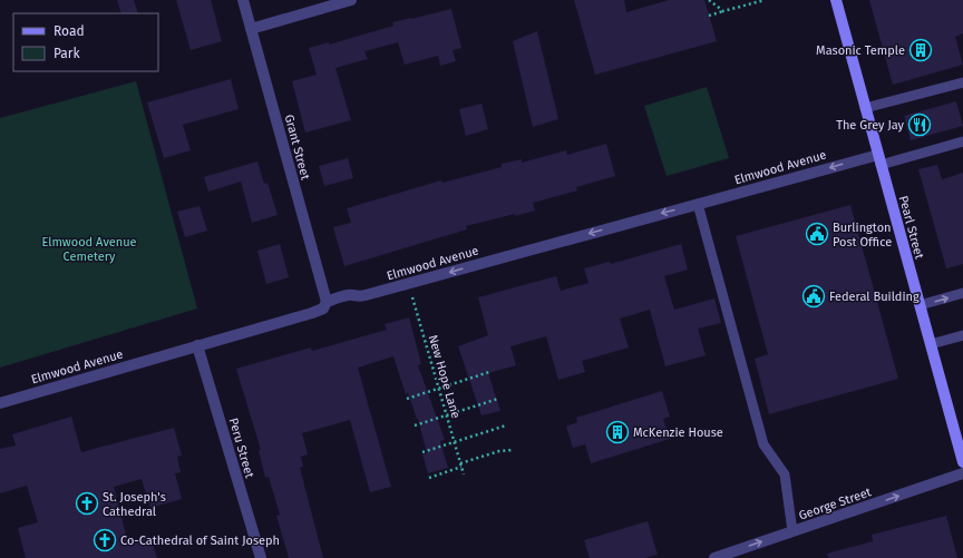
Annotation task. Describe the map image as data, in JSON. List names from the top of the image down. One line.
{"streets":{"main road":["Pearl Street"],"street":["Grant Street","Elmwood Avenue","Peru Street","George Street"],"path":["New Hope Lane"]},"crossings":[["Grant Street","Elmwood Avenue"],["Elmwood Avenue","Pearl Street"],["Elmwood Avenue","New Hope Lane"],["Elmwood Avenue","Peru Street"]],"one_way":["Elmwood Avenue","George Street"],"parks":["Elmwood Avenue Cemetery"],"places":{"building":["Masonic Temple","McKenzie House"],"restaurant":["The Grey Jay"],"public building":["Burlington Post Office","Federal Building"],"church":["St. Joseph's Cathedral","Co-Cathedral of Saint Joseph"]},"legend":["Road","Park"]}
